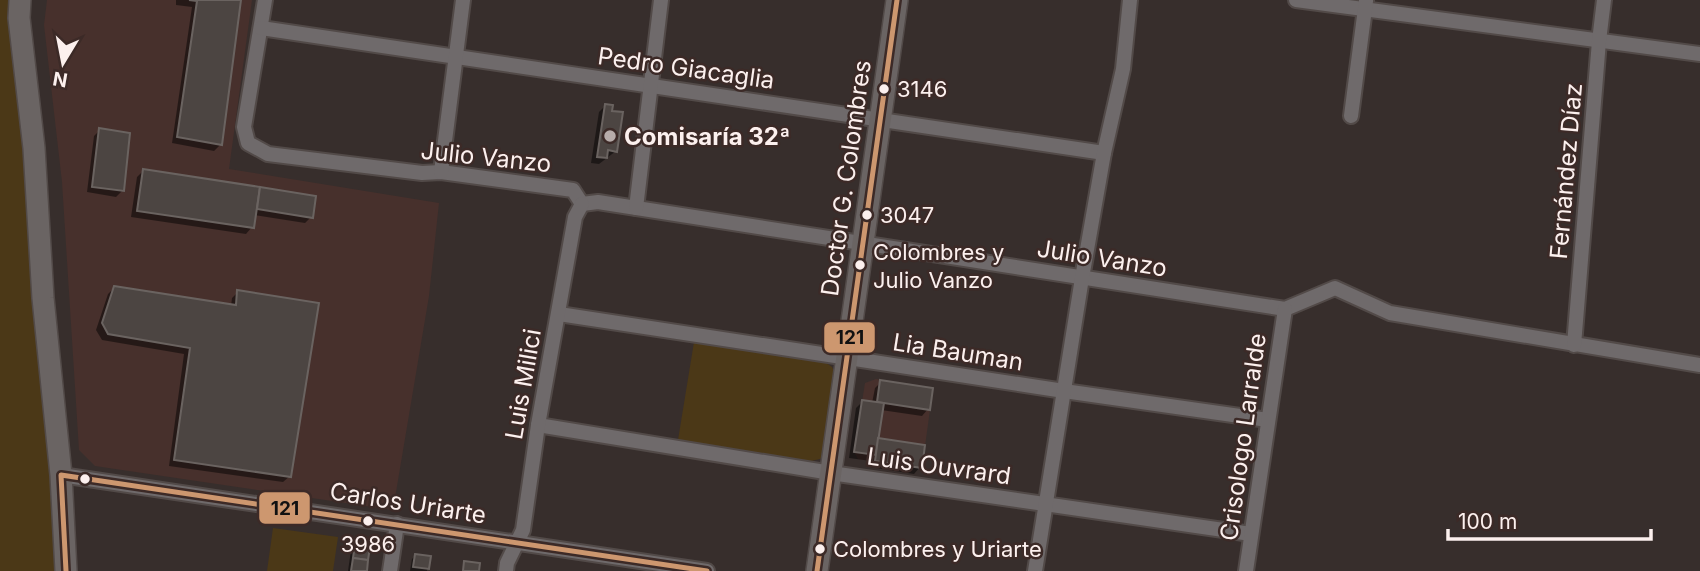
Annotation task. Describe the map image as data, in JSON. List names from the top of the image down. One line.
{"streets":{"street":["Pedro Giacaglia","Julio Vanzo","Fernández Díaz","Doctor G. Colombres","Lia Bauman","Luis Milici","Crisologo Larralde","Luis Ouvrard","Carlos Uriarte"]},"crossings":[["Pedro Giacaglia","Julio Vanzo"],["Pedro Giacaglia","Doctor G. Colombres"],["Julio Vanzo","Doctor G. Colombres"],["Julio Vanzo","Luis Milici"],["Julio Vanzo","Crisologo Larralde"],["Doctor G. Colombres","Lia Bauman"],["Doctor G. Colombres","Luis Ouvrard"],["Lia Bauman","Luis Milici"],["Lia Bauman","Crisologo Larralde"],["Luis Milici","Luis Ouvrard"],["Luis Milici","Carlos Uriarte"],["Crisologo Larralde","Luis Ouvrard"]],"places":["3146","Comisaría 32ª","3047","Colombres y Julio Vanzo","3986","Colombres y Uriarte"],"lines":["transit line 121"],"scale_bar":"100 m","north":"bottom"}
